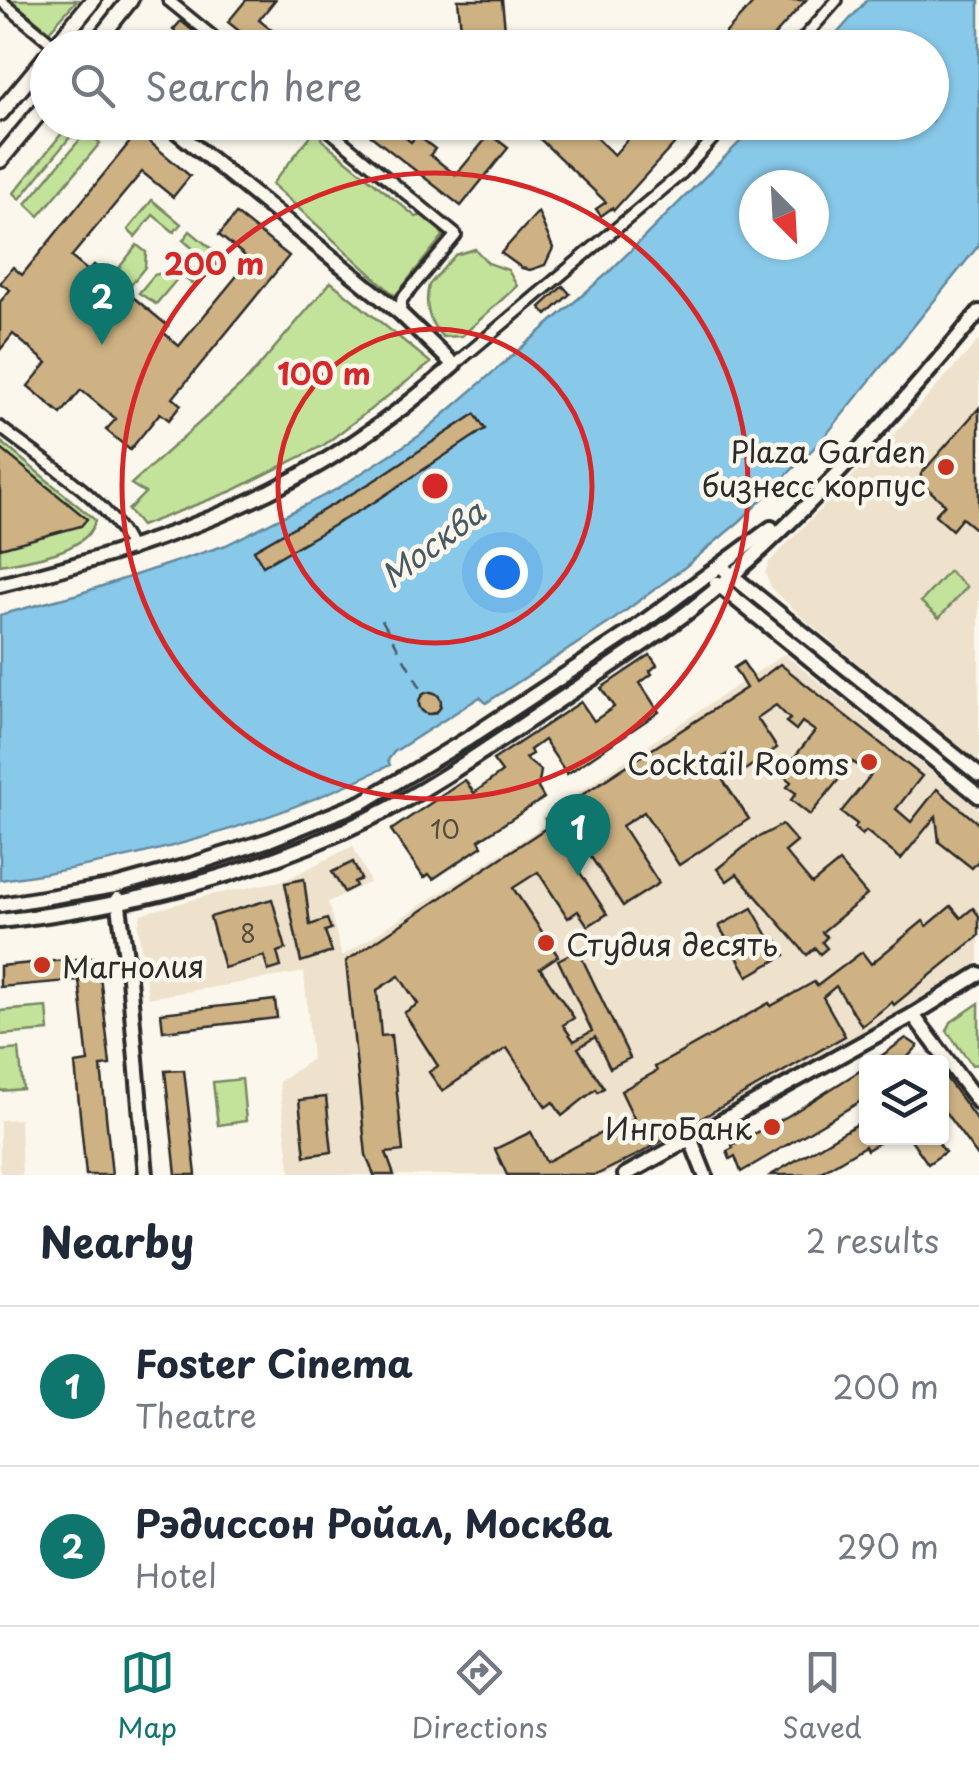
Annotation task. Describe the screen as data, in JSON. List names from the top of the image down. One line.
{"water":["Москва"],"places":["Plaza Garden бизнесс корпус","Cocktail Rooms","Студия десять","Магнолия","ИнгоБанк"],"house_numbers":["10","8"],"north":"bottom right","page":{"search":"Search here","pins":["2","1"],"heading":["Nearby","2 results"],"list":[{"mark":"1","name":"Foster Cinema","note":"Theatre","value":"200 m"},{"mark":"2","name":"Рэдиссон Ройал, Москва","note":"Hotel","value":"290 m"}],"nav":["Map","Directions","Saved"]},"rings":["200 m","100 m"]}
